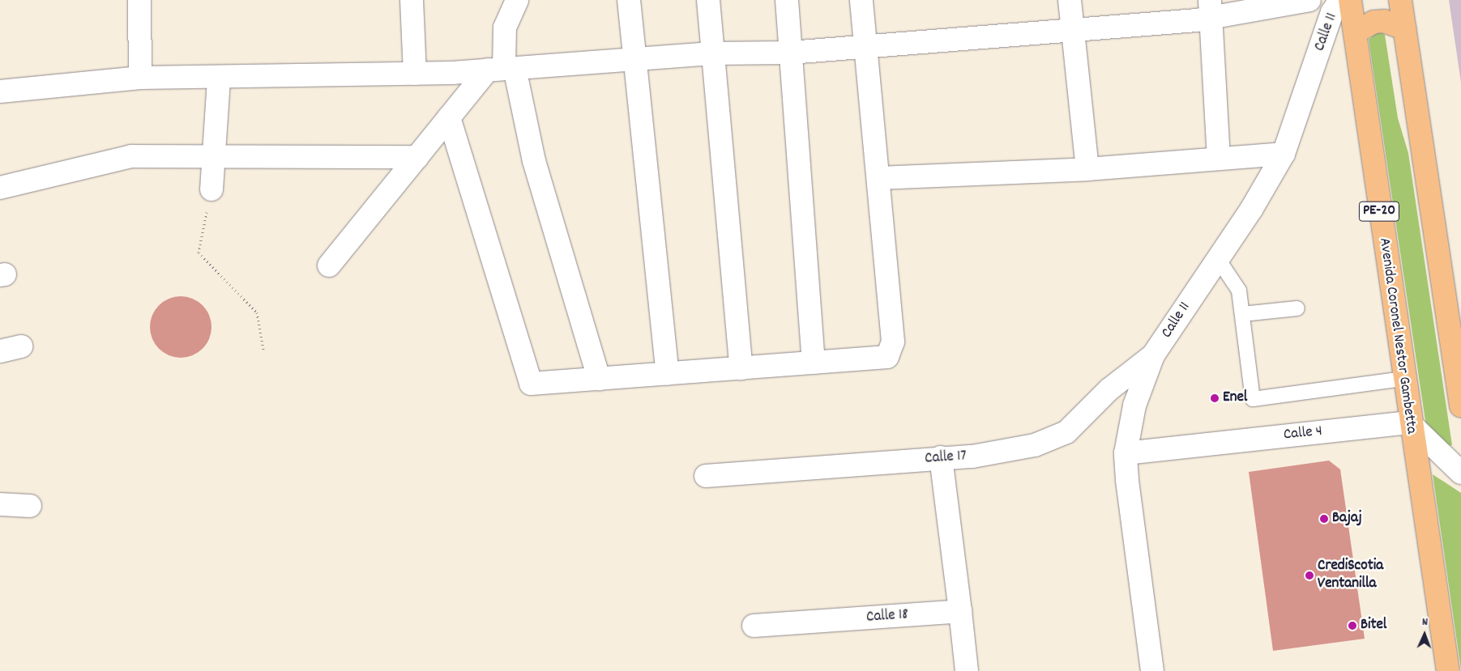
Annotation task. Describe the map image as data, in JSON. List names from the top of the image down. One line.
{"streets":{"highway":["PE-20","Avenida Coronel Nestor Gambetta"],"street":["Calle 11","Calle 4","Calle 17","Calle 18"]},"crossings":[["Calle 11","Calle 4"],["Calle 11","Calle 17"],["Avenida Coronel Nestor Gambetta","Calle 4"]],"places":["Enel","Bajaj","CrediScotia Ventanilla","Bitel"],"north":"top"}
